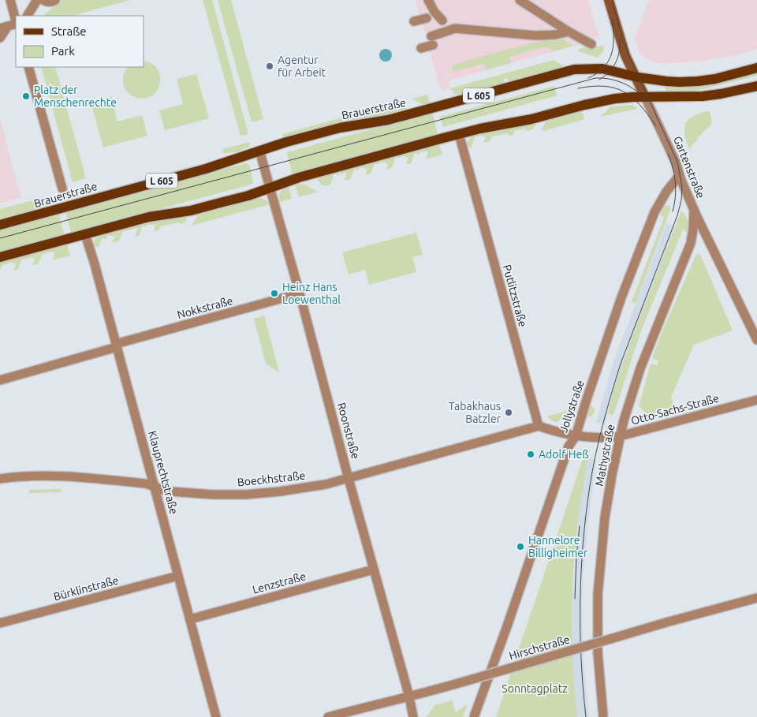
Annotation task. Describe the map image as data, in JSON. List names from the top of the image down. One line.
{"streets":{"main road":["L 605","Brauerstraße"],"street":["Gartenstraße","Putlitzstraße","Nokkstraße","Jollystraße","Otto-Sachs-Straße","Roonstraße","Mathystraße","Klauprechtstraße","Boeckhstraße","Lenzstraße","Bürklinstraße","Hirschstraße"]},"crossings":[["Brauerstraße","Gartenstraße"],["Brauerstraße","Roonstraße"],["Gartenstraße","Jollystraße"],["Gartenstraße","Mathystraße"],["Putlitzstraße","Boeckhstraße"],["Nokkstraße","Roonstraße"],["Nokkstraße","Klauprechtstraße"],["Jollystraße","Otto-Sachs-Straße"],["Otto-Sachs-Straße","Mathystraße"],["Roonstraße","Boeckhstraße"],["Roonstraße","Lenzstraße"],["Roonstraße","Hirschstraße"],["Klauprechtstraße","Boeckhstraße"],["Klauprechtstraße","Lenzstraße"],["Klauprechtstraße","Bürklinstraße"]],"parks":["Sonntagplatz"],"places":["Agentur für Arbeit","Platz der Menschenrechte","Heinz Hans Loewenthal","Tabakhaus Batzler","Adolf Heß","Hannelore Billigheimer"],"legend":["Straße","Park"]}
